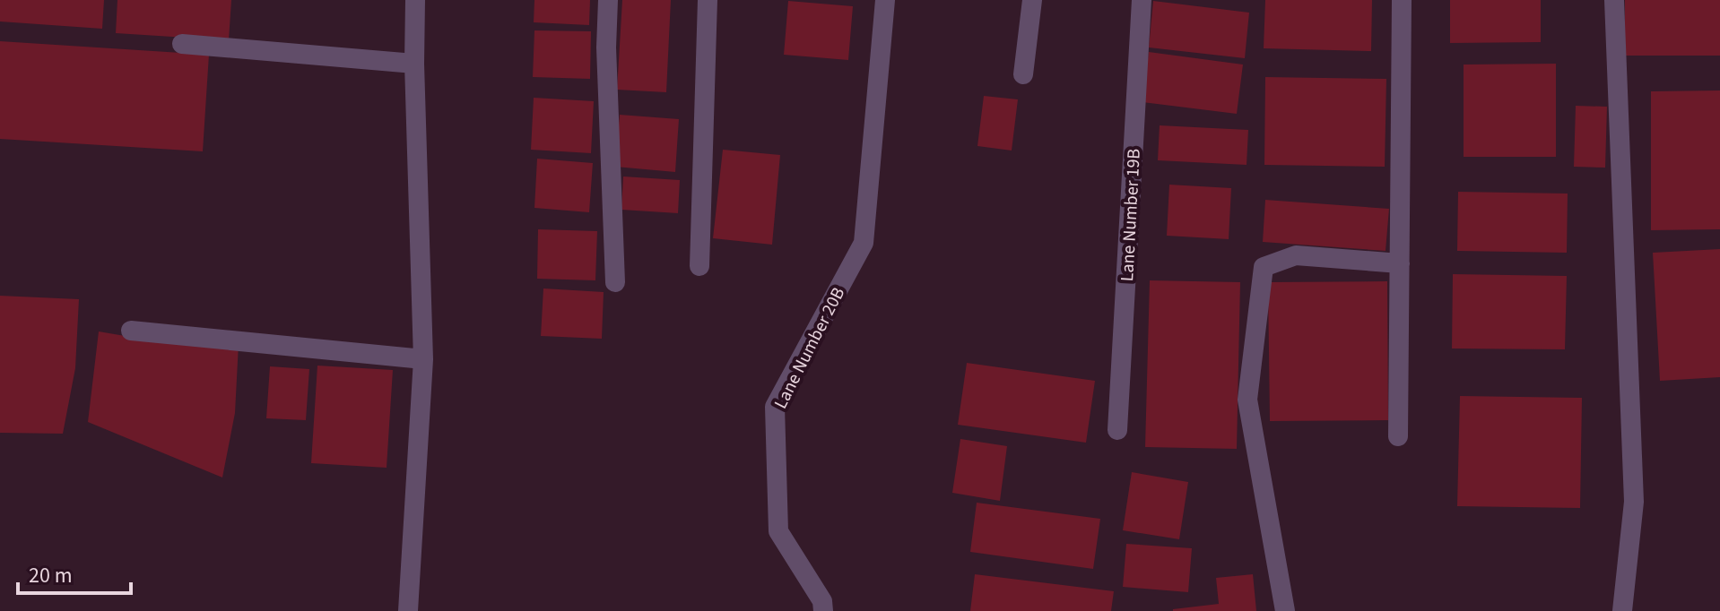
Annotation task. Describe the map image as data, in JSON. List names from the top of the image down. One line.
{"streets":{"street":["Lane Number 19B","Lane Number 20B"]},"scale_bar":"20 m"}
